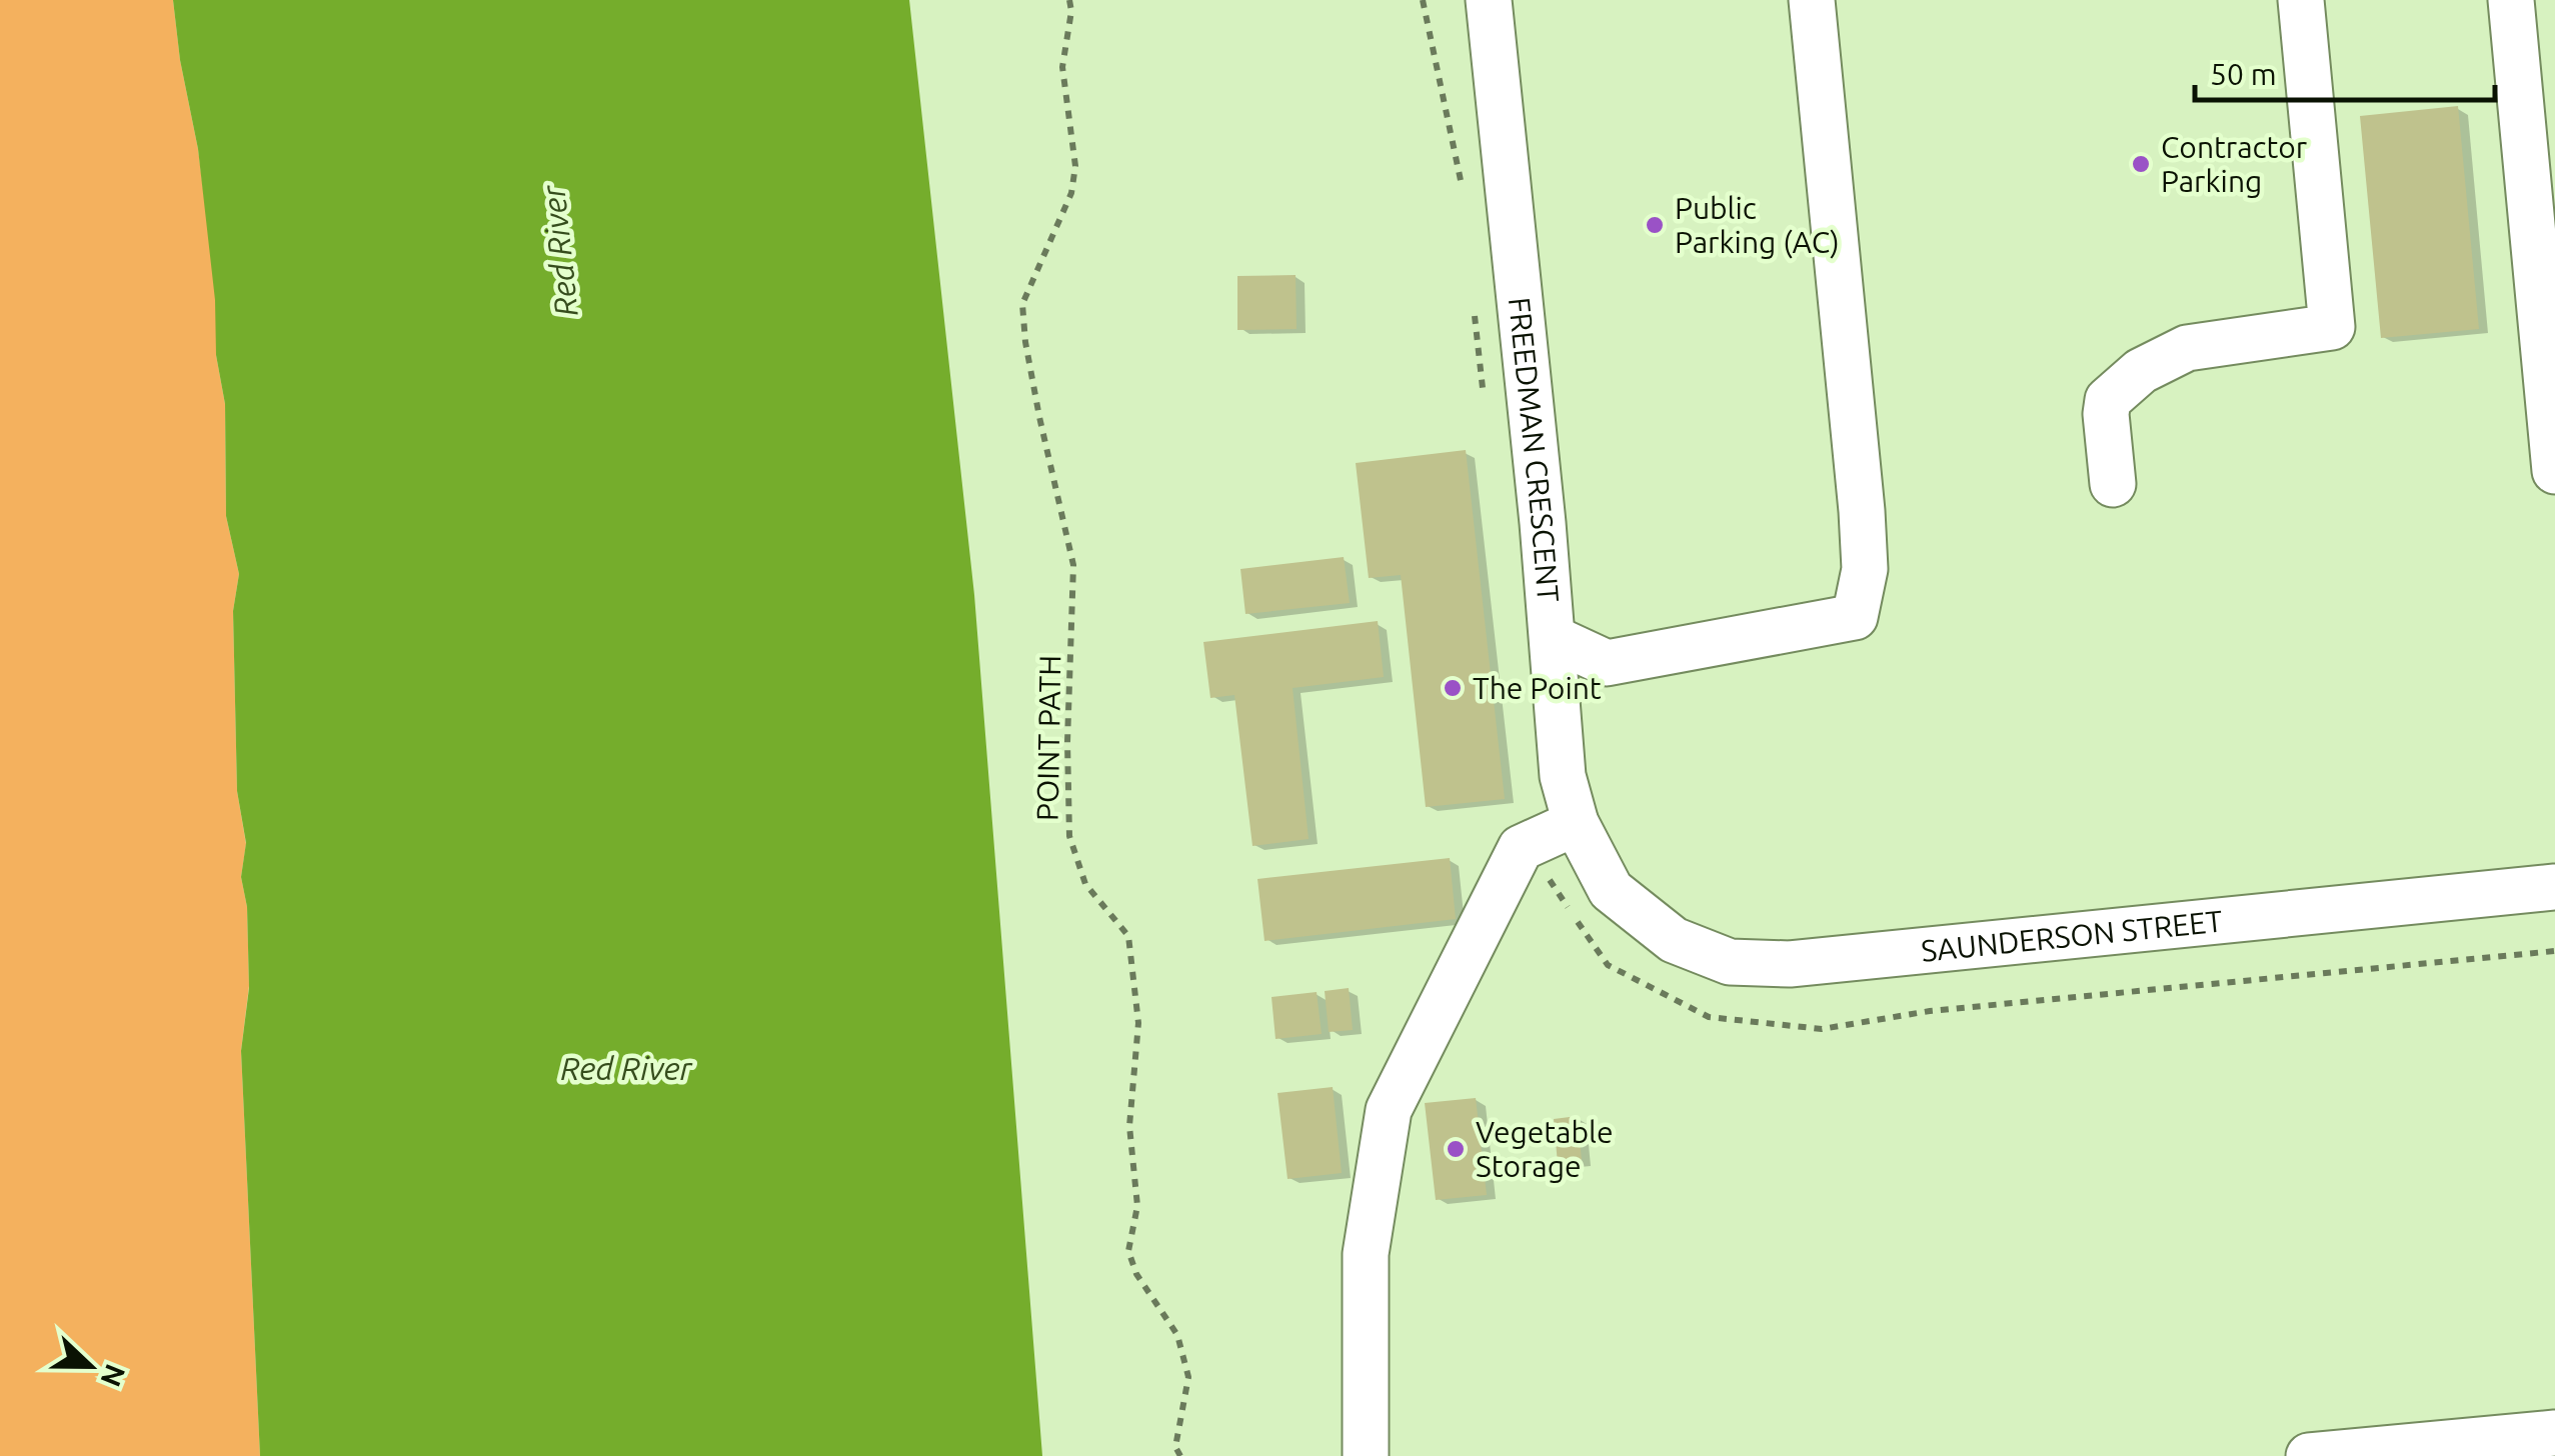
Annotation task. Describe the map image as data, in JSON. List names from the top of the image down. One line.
{"streets":{"street":["FREEDMAN CRESCENT","SAUNDERSON STREET"],"path":["POINT PATH"]},"crossings":[["FREEDMAN CRESCENT","SAUNDERSON STREET"]],"water":["Red River"],"places":["Contractor Parking","Public Parking (AC)","The Point","Vegetable Storage"],"scale_bar":"50 m","north":"right"}
